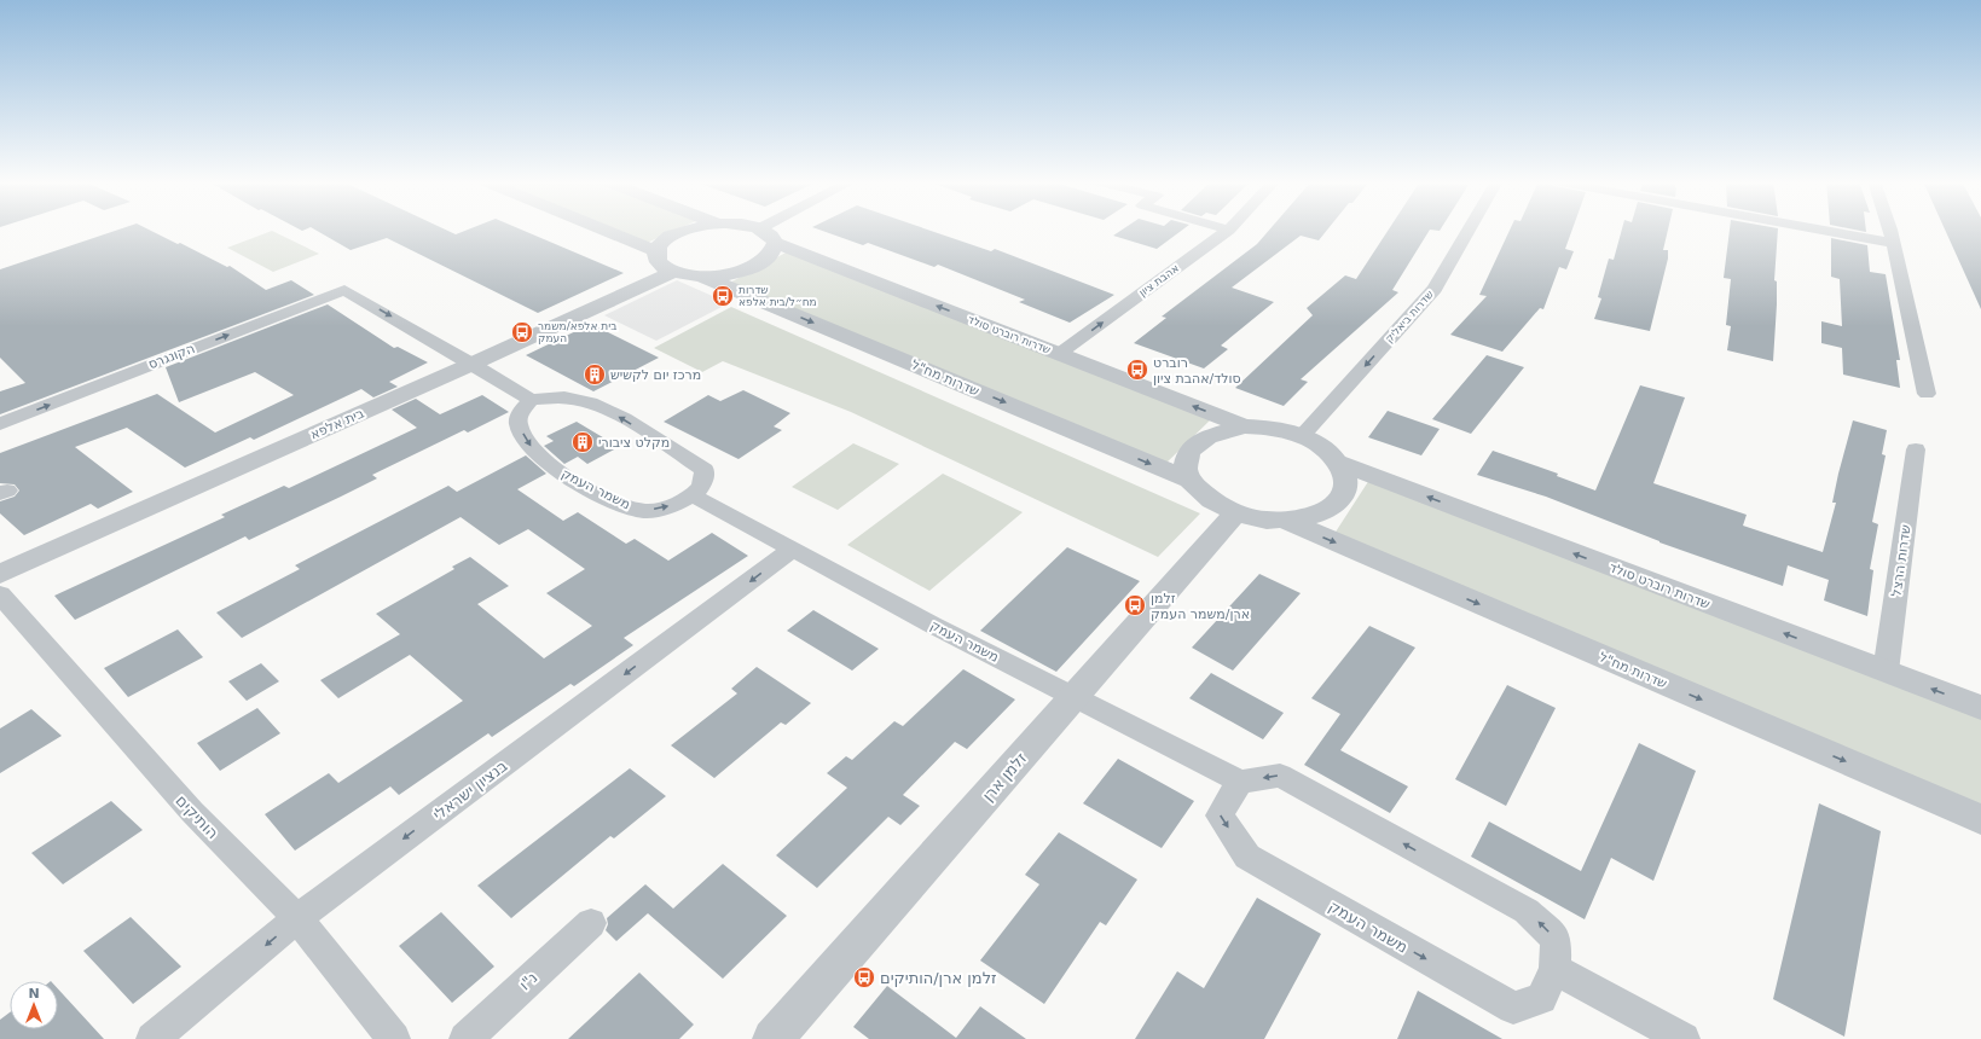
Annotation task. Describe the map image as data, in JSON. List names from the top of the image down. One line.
{"streets":{"street":["אהבת ציון","שדרות ביאליק","שדרות רוברט סולד","הקונגרס","שדרות מח\"ל","בית אלפא","משמר העמק","שדרות הרצל","זלמן ארן","בנציון ישראלי","הותיקים","נ\"ו"]},"crossings":[["אהבת ציון","שדרות רוברט סולד"],["שדרות ביאליק","שדרות רוברט סולד"],["שדרות ביאליק","שדרות מח\"ל"],["שדרות ביאליק","זלמן ארן"],["שדרות רוברט סולד","שדרות מח\"ל"],["שדרות רוברט סולד","שדרות הרצל"],["שדרות רוברט סולד","זלמן ארן"],["הקונגרס","בית אלפא"],["שדרות מח\"ל","זלמן ארן"],["משמר העמק","זלמן ארן"],["משמר העמק","בנציון ישראלי"],["בנציון ישראלי","הותיקים"]],"one_way":["אהבת ציון","שדרות ביאליק","שדרות רוברט סולד","הקונגרס","שדרות מח\"ל","בנציון ישראלי"],"places":{"bus stop":["שדרות מח״ל/בית אלפא","בית אלפא/משמר העמק","רוברט סולד/אהבת ציון","זלמן ארן/משמר העמק","זלמן ארן/הותיקים"],"building":["מרכז יום לקשיש","מקלט ציבורי"]},"north":"top"}
